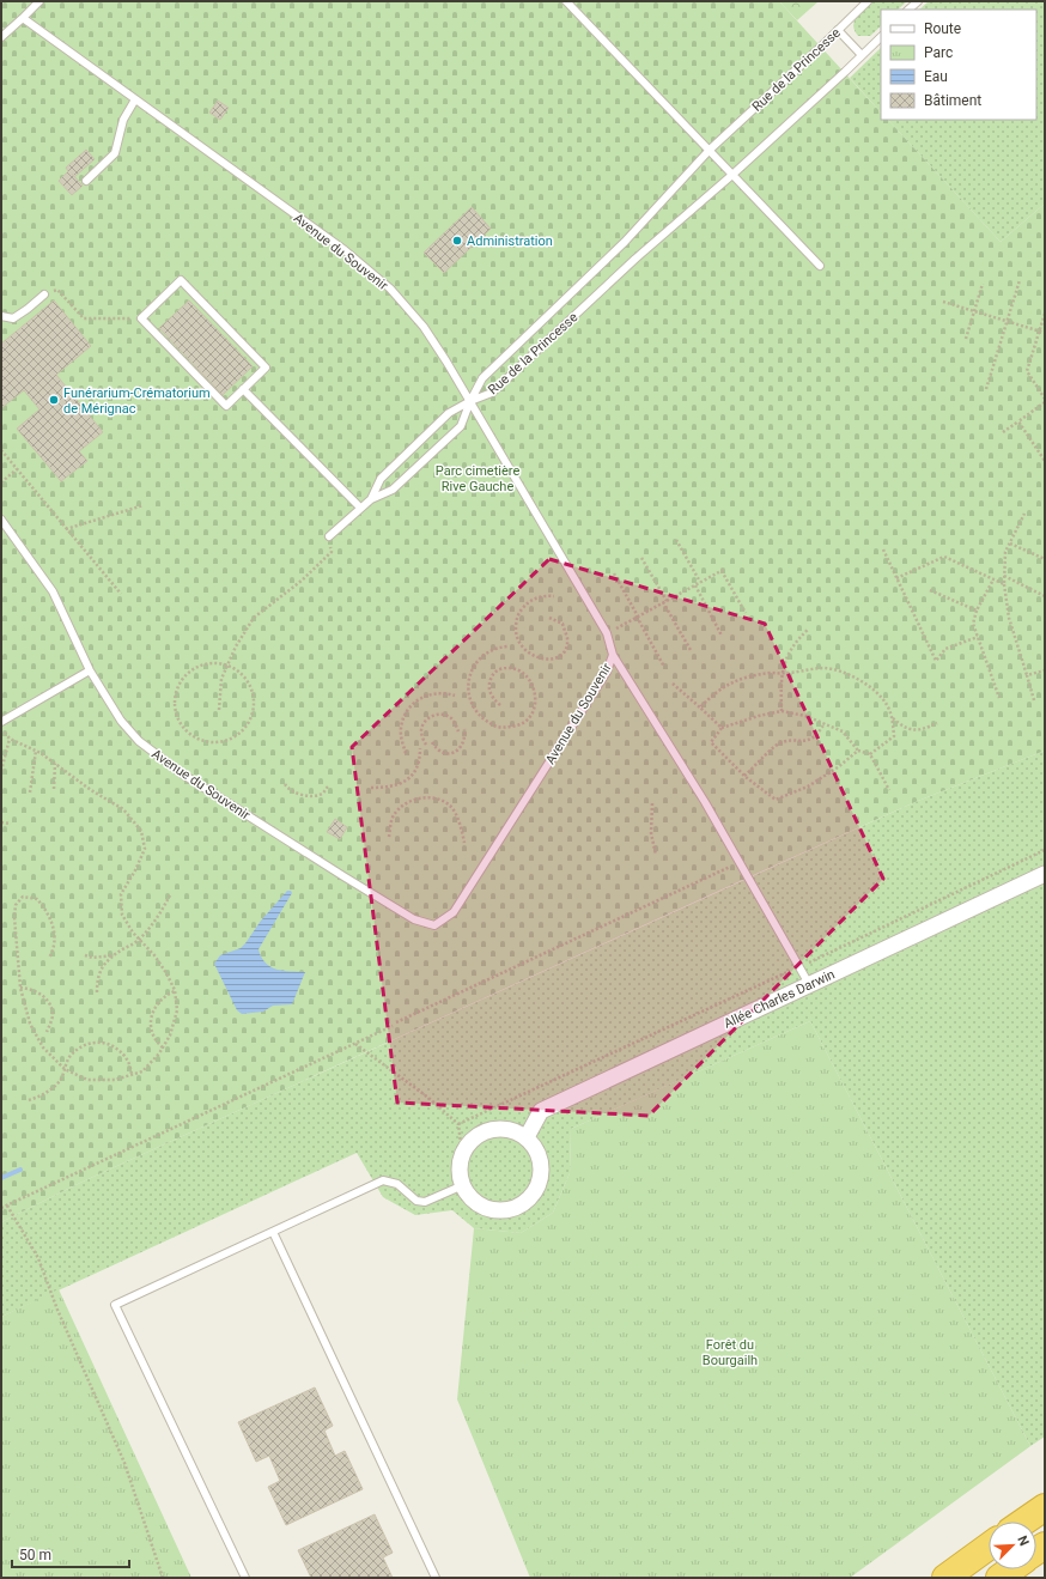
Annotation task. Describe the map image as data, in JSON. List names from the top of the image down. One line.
{"streets":{"street":["Allée Charles Darwin"],"lane":["Rue de la Princesse","Avenue du Souvenir"]},"crossings":[["Rue de la Princesse","Avenue du Souvenir"]],"parks":["Parc cimetière Rive Gauche","Forêt du Bourgailh"],"places":["Administration","Funérarium-Crématorium de Mérignac"],"legend":["Route","Parc","Eau","Bâtiment"],"scale_bar":"50 m","north":"top right"}
